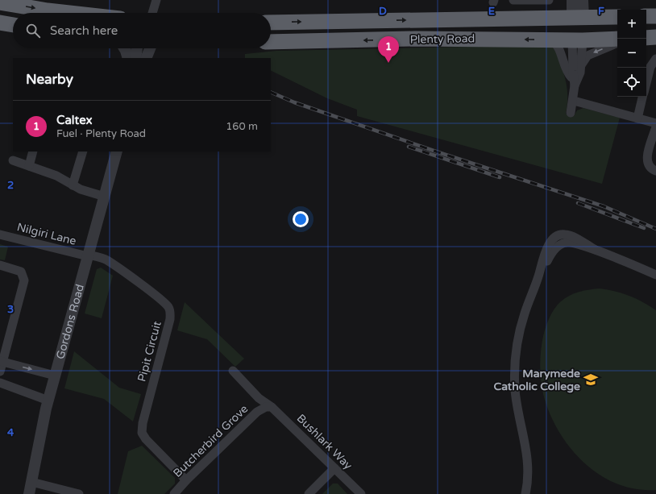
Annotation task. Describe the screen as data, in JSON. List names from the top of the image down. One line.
{"streets":{"highway":["Plenty Road"],"street":["Nilgiri Lane","Gordons Road","Pipit Circuit","Butcherbird Grove","Bushlark Way"]},"crossings":[["Nilgiri Lane","Gordons Road"],["Nilgiri Lane","Pipit Circuit"],["Gordons Road","Pipit Circuit"],["Pipit Circuit","Butcherbird Grove"],["Butcherbird Grove","Bushlark Way"]],"places":{"school or university":["Marymede Catholic College"]},"page":{"map_buttons":["+","−"],"search":"Search here","pins":"1","heading":"Nearby","list":[{"mark":"1","name":"Caltex","note":"Fuel · Plenty Road","value":"160 m"}]},"grid":{"columns":["D","E","F"],"rows":["2","3","4"]}}
